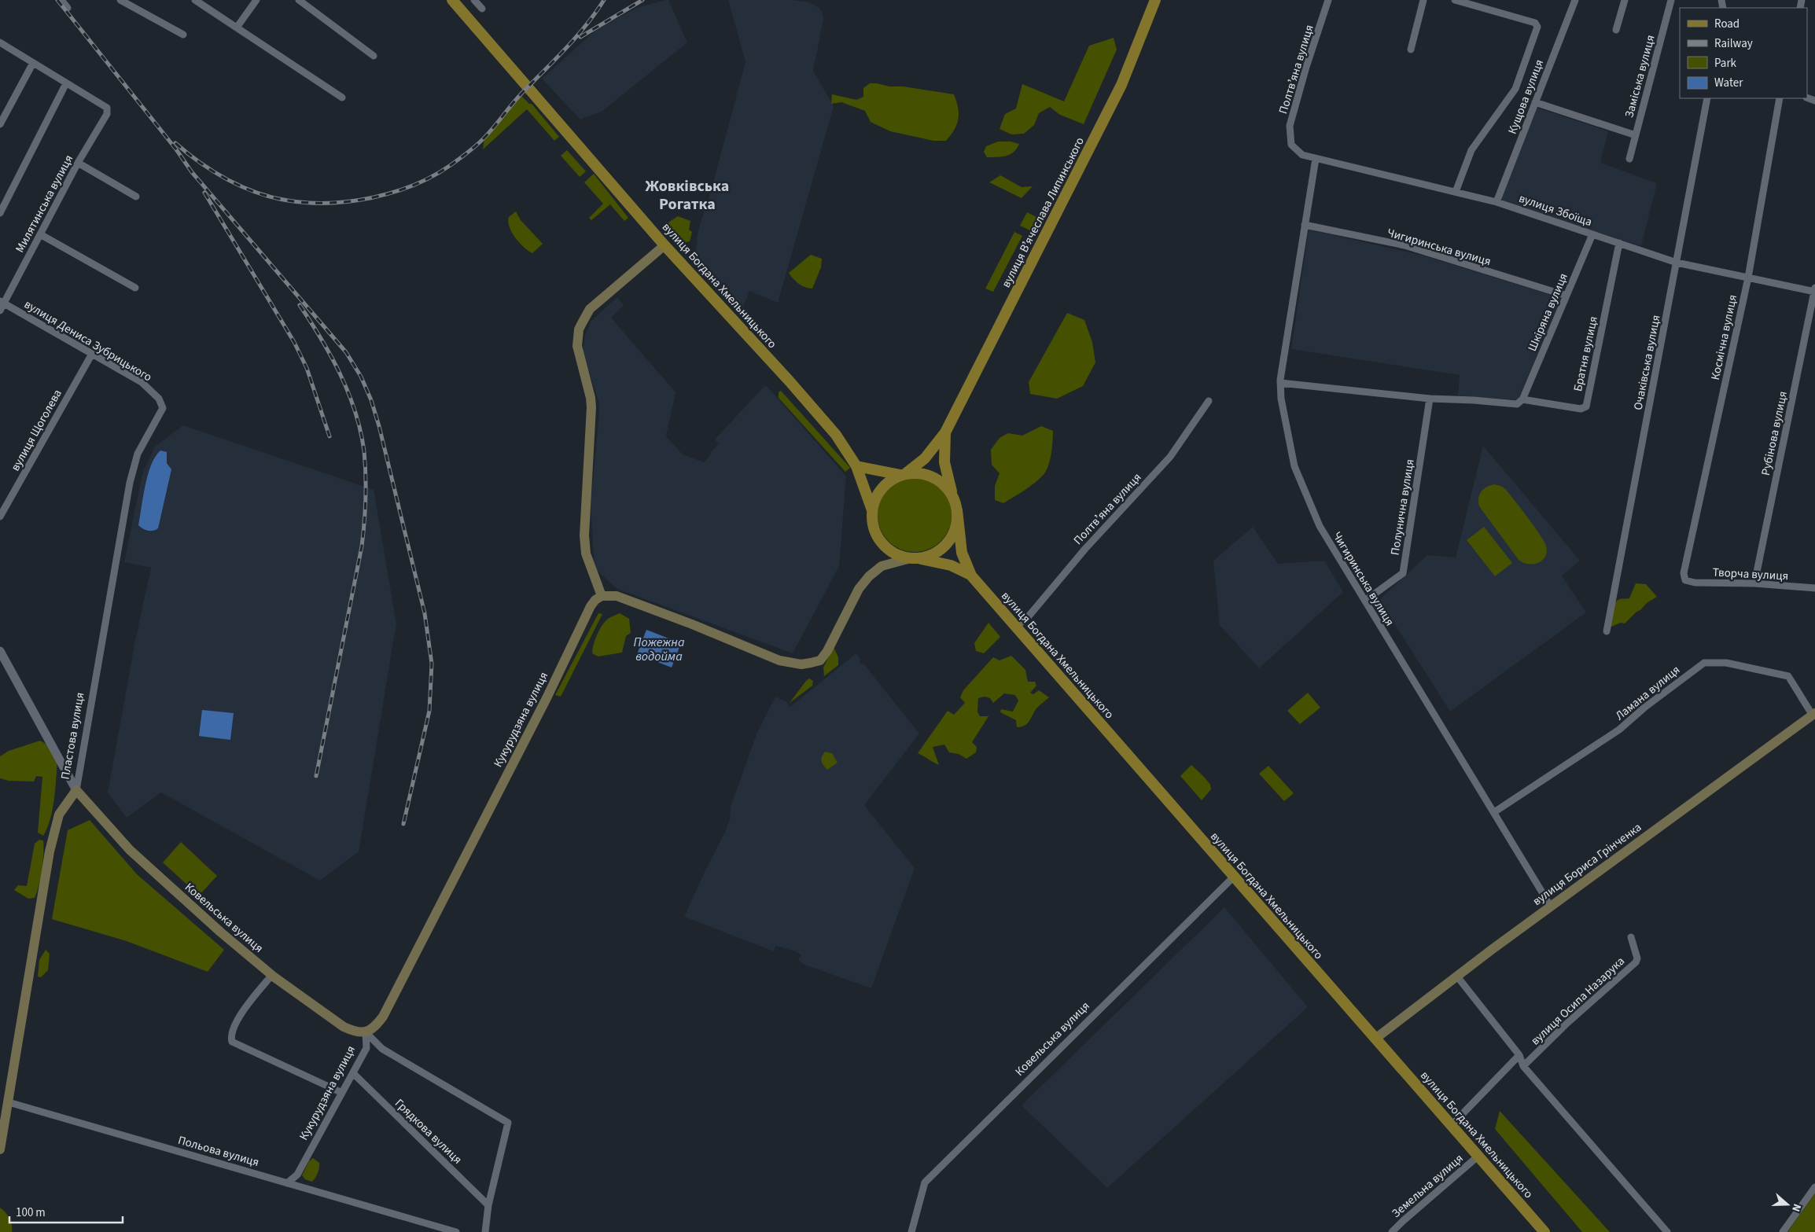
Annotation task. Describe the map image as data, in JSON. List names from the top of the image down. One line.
{"streets":{"main road":["вулиця Вʼячеслава Липинського","вулиця Богдана Хмельницького","Кукурудзяна вулиця","Пластова вулиця","вулиця Бориса Грінченка","Ковельська вулиця"],"street":["Полтвʼяна вулиця","Заміська вулиця","Кущова вулиця","Милятинська вулиця","вулиця Збоїща","Чигиринська вулиця","Шкіряна вулиця","Космічна вулиця","вулиця Дениса Зубрицького","Братня вулиця","Очаківська вулиця","вулиця Щоголева","Рубінова вулиця","Полунична вулиця","Творча вулиця","Ламана вулиця","вулиця Осипа Назарука","Грядкова вулиця","Польова вулиця","Земельна вулиця"]},"crossings":[["Полтвʼяна вулиця","вулиця Збоїща"],["Полтвʼяна вулиця","вулиця Богдана Хмельницького"],["Кущова вулиця","вулиця Збоїща"],["Милятинська вулиця","вулиця Дениса Зубрицького"],["вулиця Збоїща","Чигиринська вулиця"],["вулиця Збоїща","Шкіряна вулиця"],["вулиця Збоїща","Космічна вулиця"],["вулиця Збоїща","Братня вулиця"],["вулиця Збоїща","Очаківська вулиця"],["вулиця Збоїща","Рубінова вулиця"],["вулиця Вʼячеслава Липинського","вулиця Богдана Хмельницького"],["Чигиринська вулиця","Шкіряна вулиця"],["Чигиринська вулиця","Полунична вулиця"],["Чигиринська вулиця","Ламана вулиця"],["Чигиринська вулиця","вулиця Бориса Грінченка"],["вулиця Богдана Хмельницького","вулиця Бориса Грінченка"],["вулиця Богдана Хмельницького","Ковельська вулиця"],["вулиця Богдана Хмельницького","Земельна вулиця"],["Шкіряна вулиця","Братня вулиця"],["Космічна вулиця","Творча вулиця"],["вулиця Дениса Зубрицького","вулиця Щоголева"],["вулиця Дениса Зубрицького","Пластова вулиця"],["Рубінова вулиця","Творча вулиця"],["Ламана вулиця","вулиця Бориса Грінченка"],["Кукурудзяна вулиця","Ковельська вулиця"],["Кукурудзяна вулиця","Грядкова вулиця"],["Кукурудзяна вулиця","Польова вулиця"],["Пластова вулиця","Ковельська вулиця"],["Пластова вулиця","Польова вулиця"],["вулиця Бориса Грінченка","вулиця Осипа Назарука"]],"districts":["Жовківська Рогатка"],"water":["Пожежна водойма"],"legend":["Road","Railway","Park","Water"],"scale_bar":"100 m","north":"right"}
